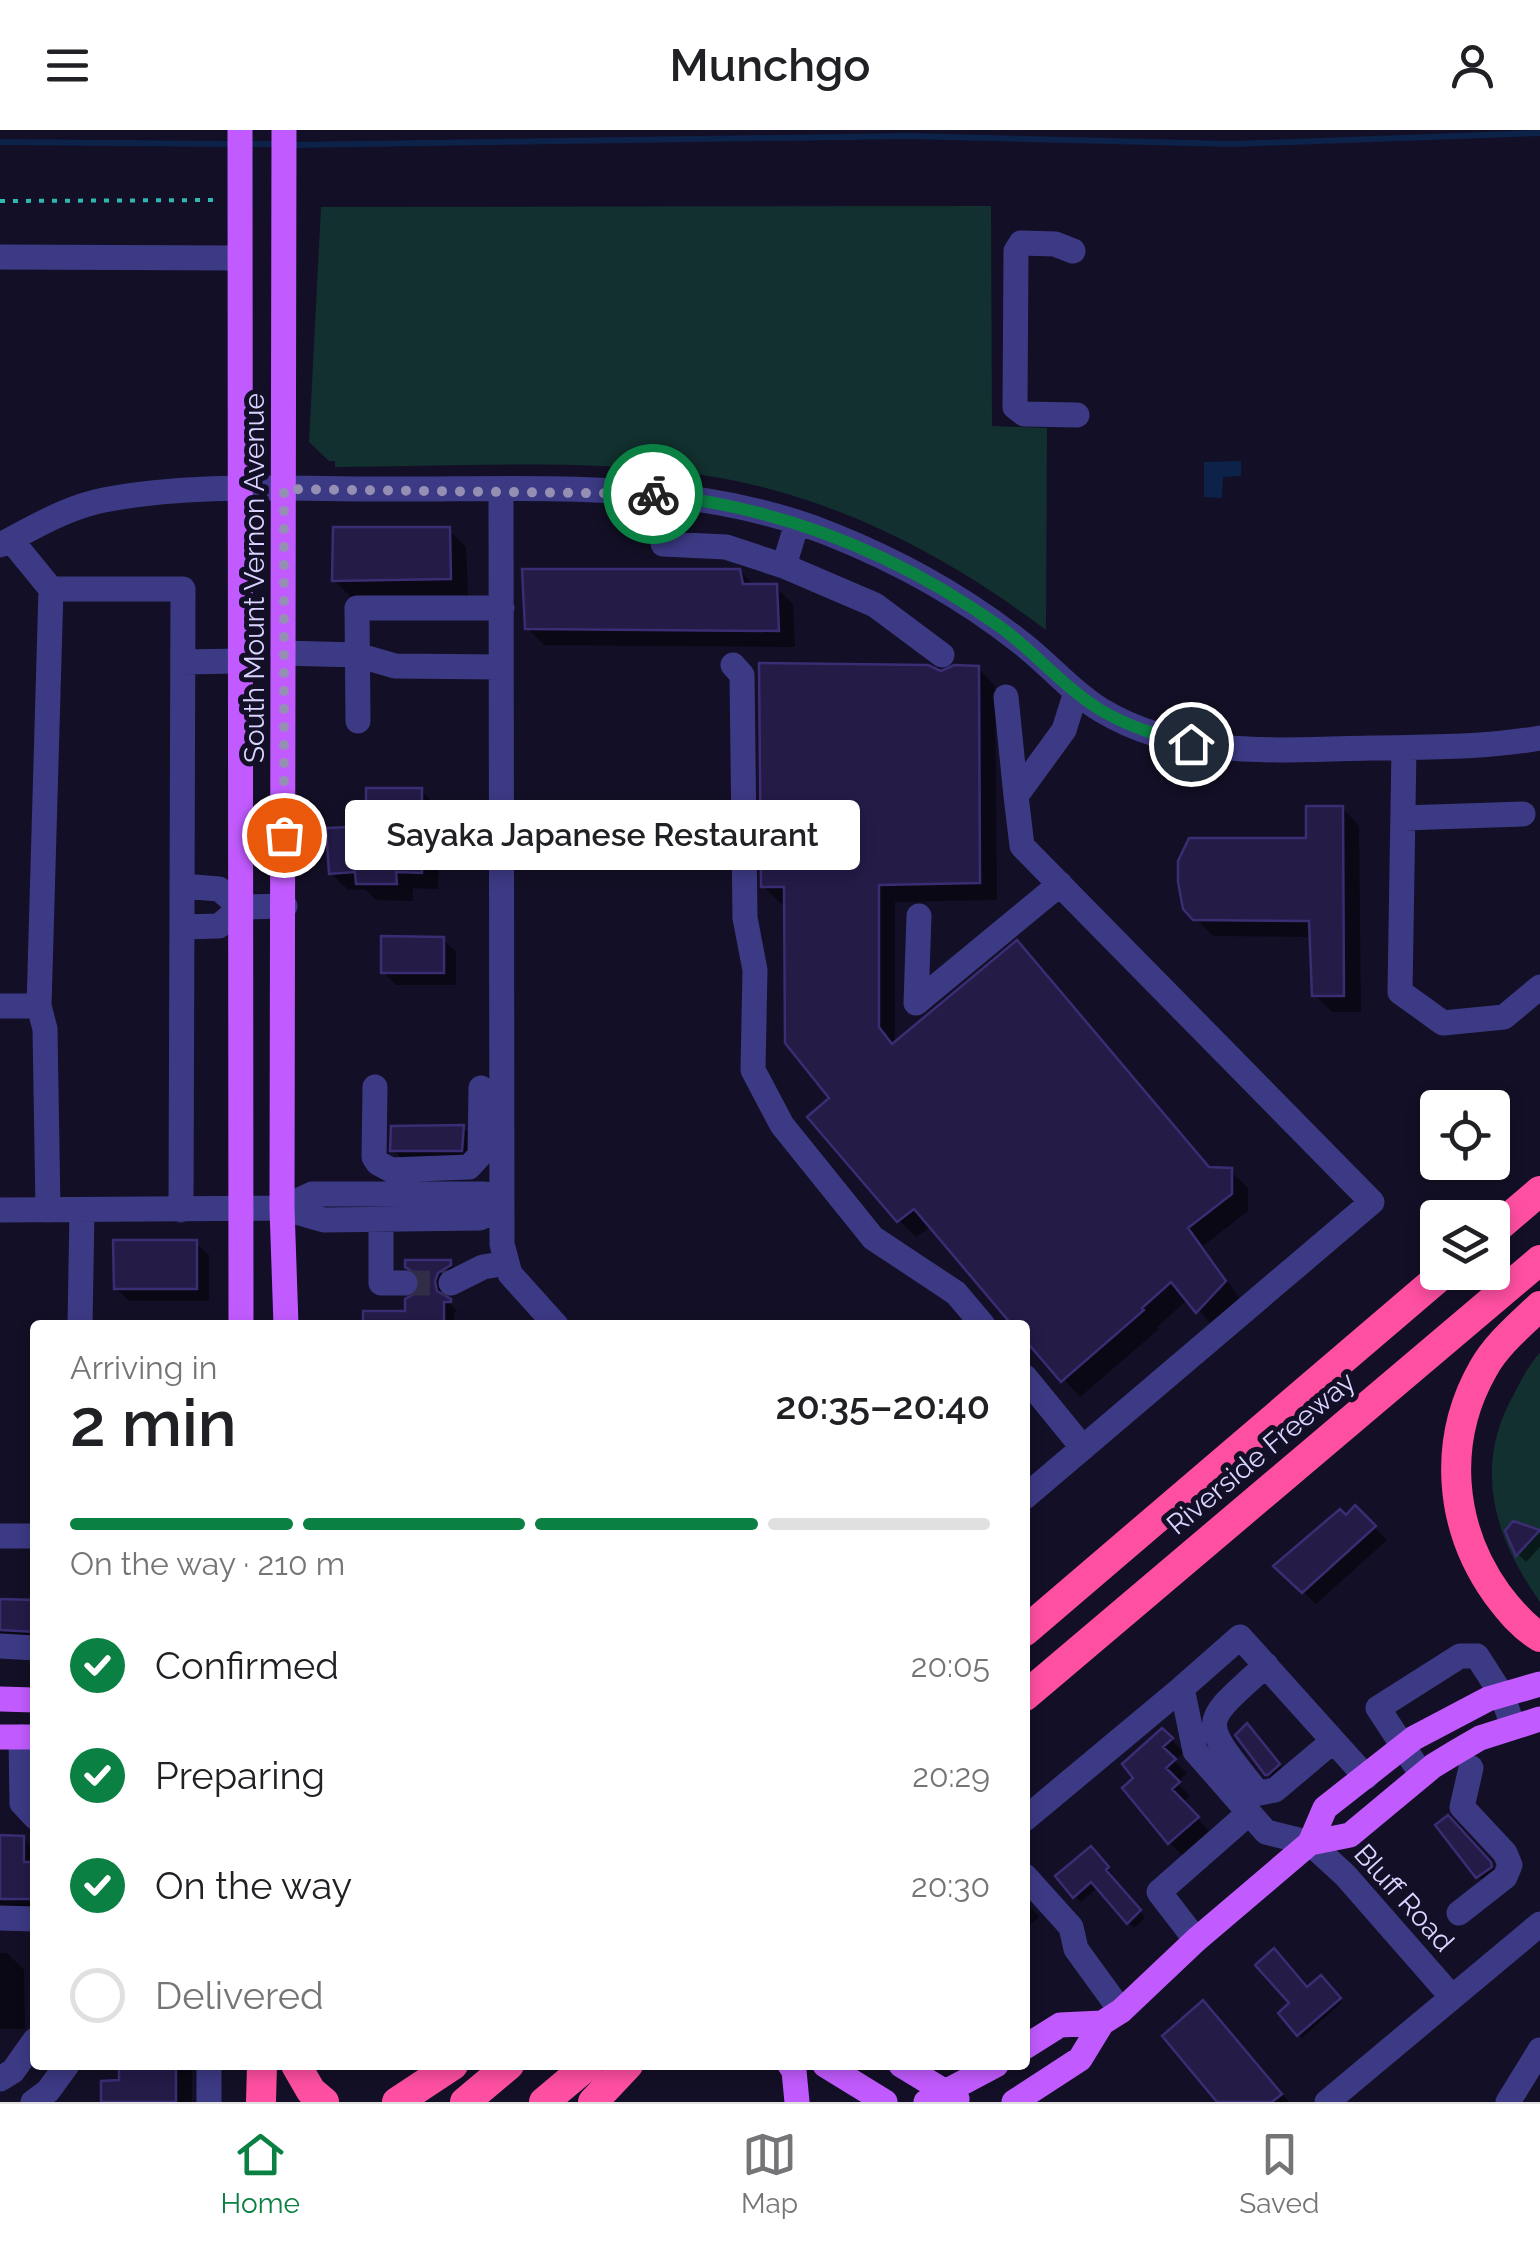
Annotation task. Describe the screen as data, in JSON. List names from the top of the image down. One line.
{"streets":{"highway":["Riverside Freeway"],"main road":["South Mount Vernon Avenue"],"street":["Bluff Road"]},"places":["Sayaka Japanese Restaurant"],"page":{"header":"Munchgo","bubble":"Sayaka Japanese Restaurant","heading":["2 min","Arriving in","20:35–20:40"],"bar":"On the way · 210 m","list":[["Confirmed","20:05"],["Preparing","20:29"],["On the way","20:30"],"Delivered"],"tabs":["Home","Map","Saved"]}}
